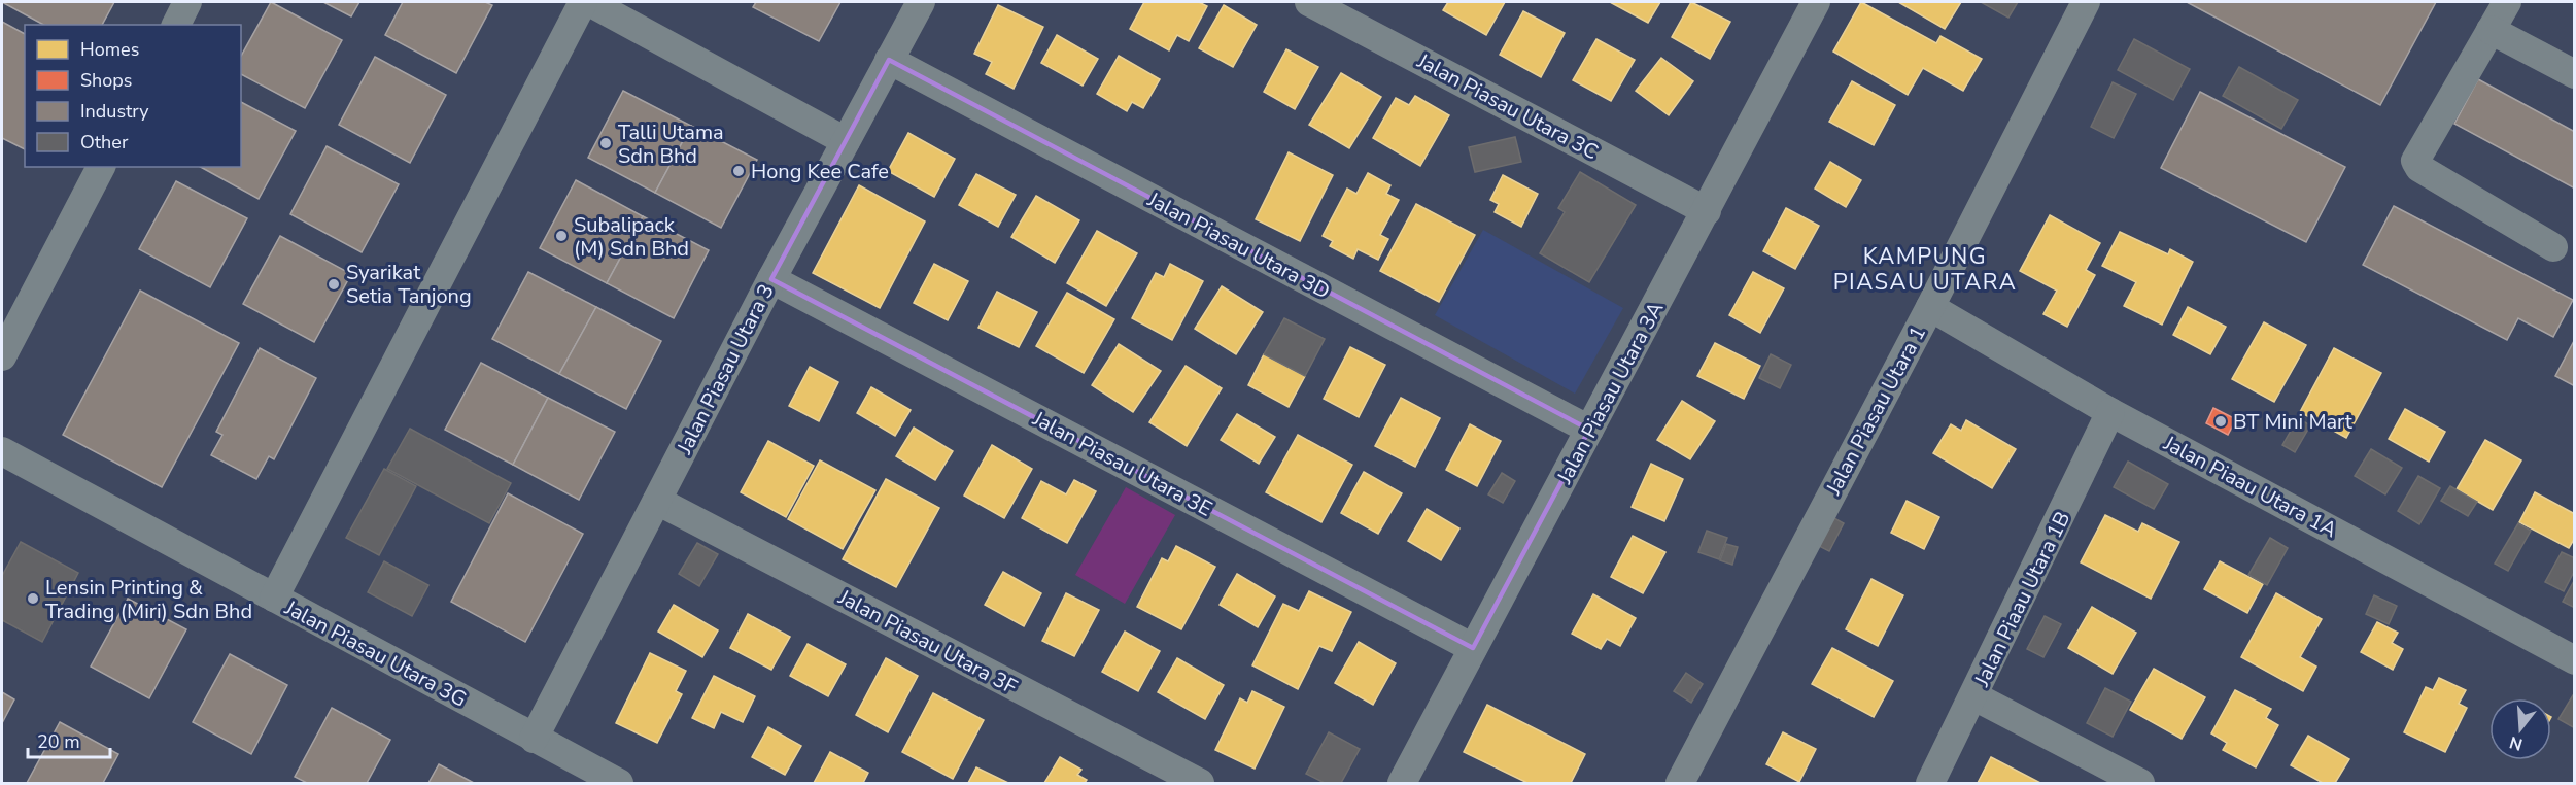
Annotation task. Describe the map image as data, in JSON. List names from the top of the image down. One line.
{"streets":{"street":["Jalan Piasau Utara 3C","Jalan Piasau Utara 3D","Jalan Piasau Utara 3","Jalan Piasau Utara 3A","Jalan Piasau Utara 1","Jalan Piasau Utara 3E","Jalan Piaau Utara 1A","Jalan Piaau Utara 1B","Jalan Piasau Utara 3F","Jalan Piasau Utara 3G"]},"crossings":[["Jalan Piasau Utara 3C","Jalan Piasau Utara 3A"],["Jalan Piasau Utara 3D","Jalan Piasau Utara 3"],["Jalan Piasau Utara 3D","Jalan Piasau Utara 3A"],["Jalan Piasau Utara 3","Jalan Piasau Utara 3E"],["Jalan Piasau Utara 3","Jalan Piasau Utara 3F"],["Jalan Piasau Utara 3","Jalan Piasau Utara 3G"],["Jalan Piasau Utara 3A","Jalan Piasau Utara 3E"],["Jalan Piasau Utara 1","Jalan Piaau Utara 1A"],["Jalan Piaau Utara 1A","Jalan Piaau Utara 1B"]],"districts":["KAMPUNG PIASAU UTARA"],"places":["Talli Utama Sdn Bhd","Hong Kee Cafe","Subalipack (M) Sdn Bhd","Syarikat Setia Tanjong","BT Mini Mart","Lensin Printing & Trading (Miri) Sdn Bhd"],"legend":["Homes","Shops","Industry","Other"],"scale_bar":"20 m","north":"bottom"}
